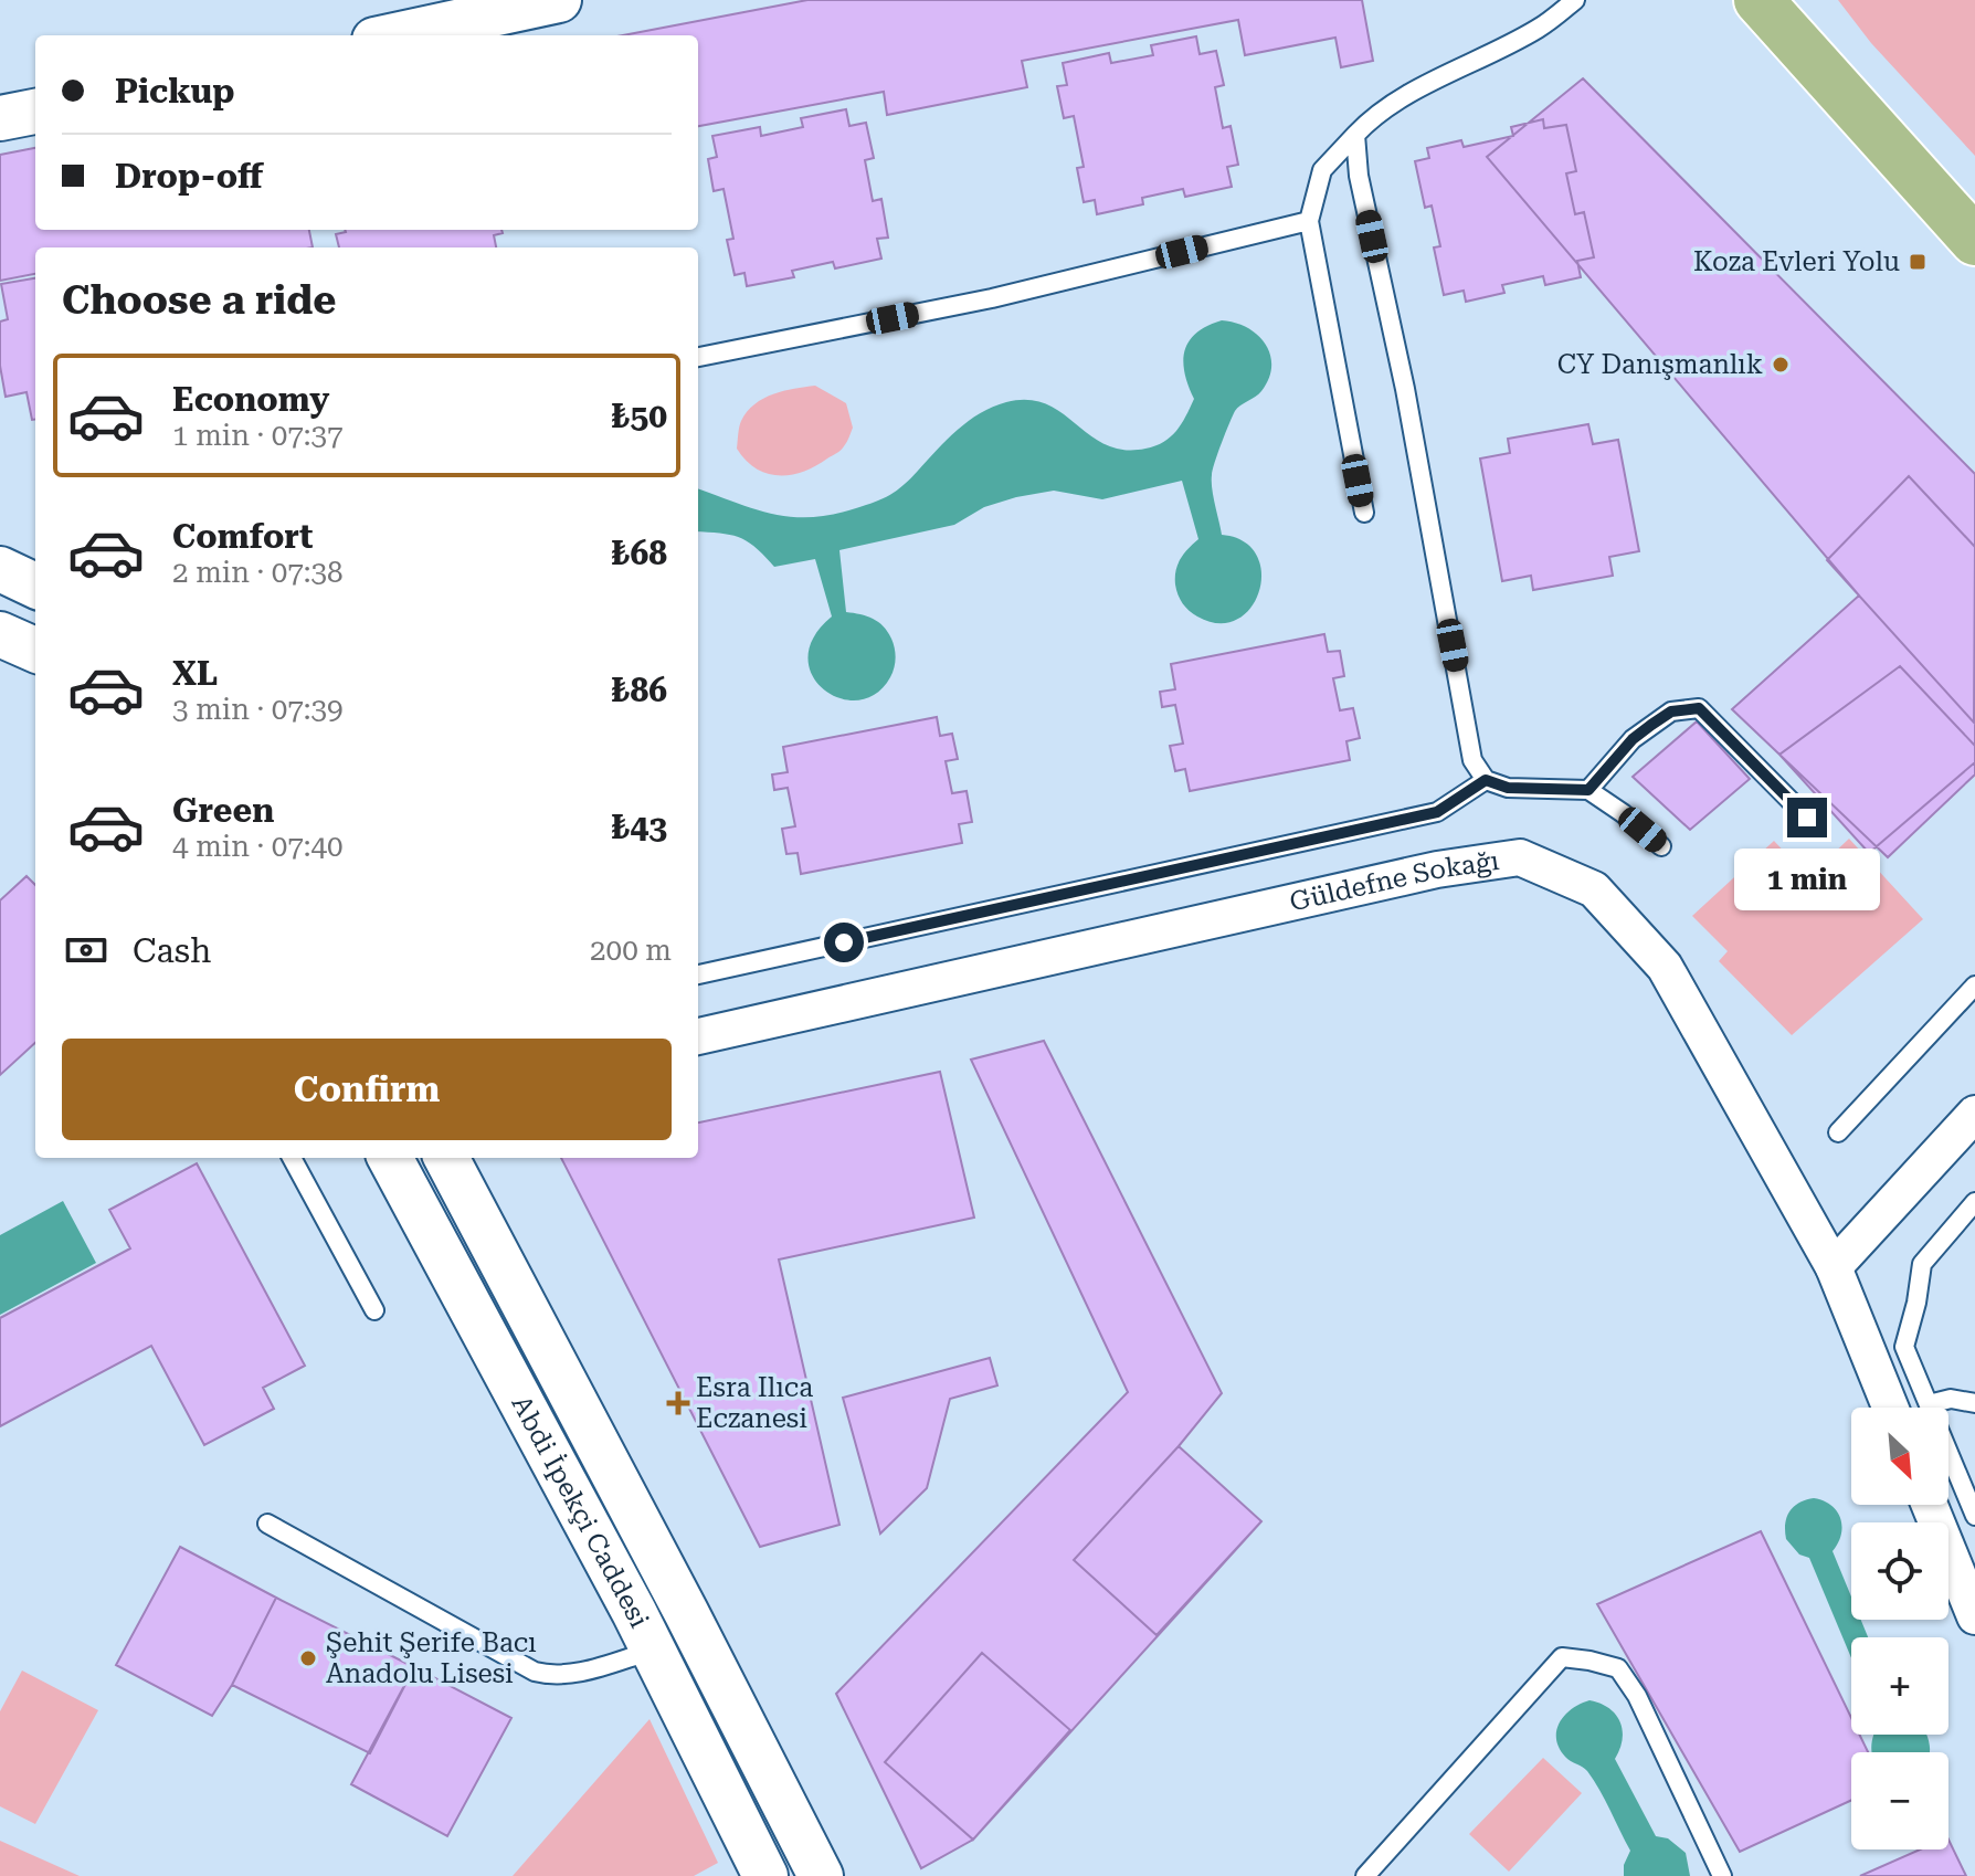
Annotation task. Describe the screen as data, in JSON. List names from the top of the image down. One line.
{"streets":{"street":["Güldefne Sokağı","Abdi İpekçi Caddesi"]},"places":{"transit":["Koza Evleri Yolu"],"other":["CY Danışmanlık","Şehit Şerife Bacı Anadolu Lisesi"],"health":["Esra Ilıca Eczanesi"]},"north":"bottom right","page":{"banner":["Pickup","Drop-off"],"heading":"Choose a ride","list":[{"name":"Economy","note":"1 min · 07:37","value":"₺50"},{"name":"Comfort","note":"2 min · 07:38","value":"₺68"},{"name":"XL","note":"3 min · 07:39","value":"₺86"},{"name":"Green","note":"4 min · 07:40","value":"₺43"}],"bubble":"1 min","pay":["Cash","200 m"],"buttons":"Confirm","map_buttons":["+","−"]}}
